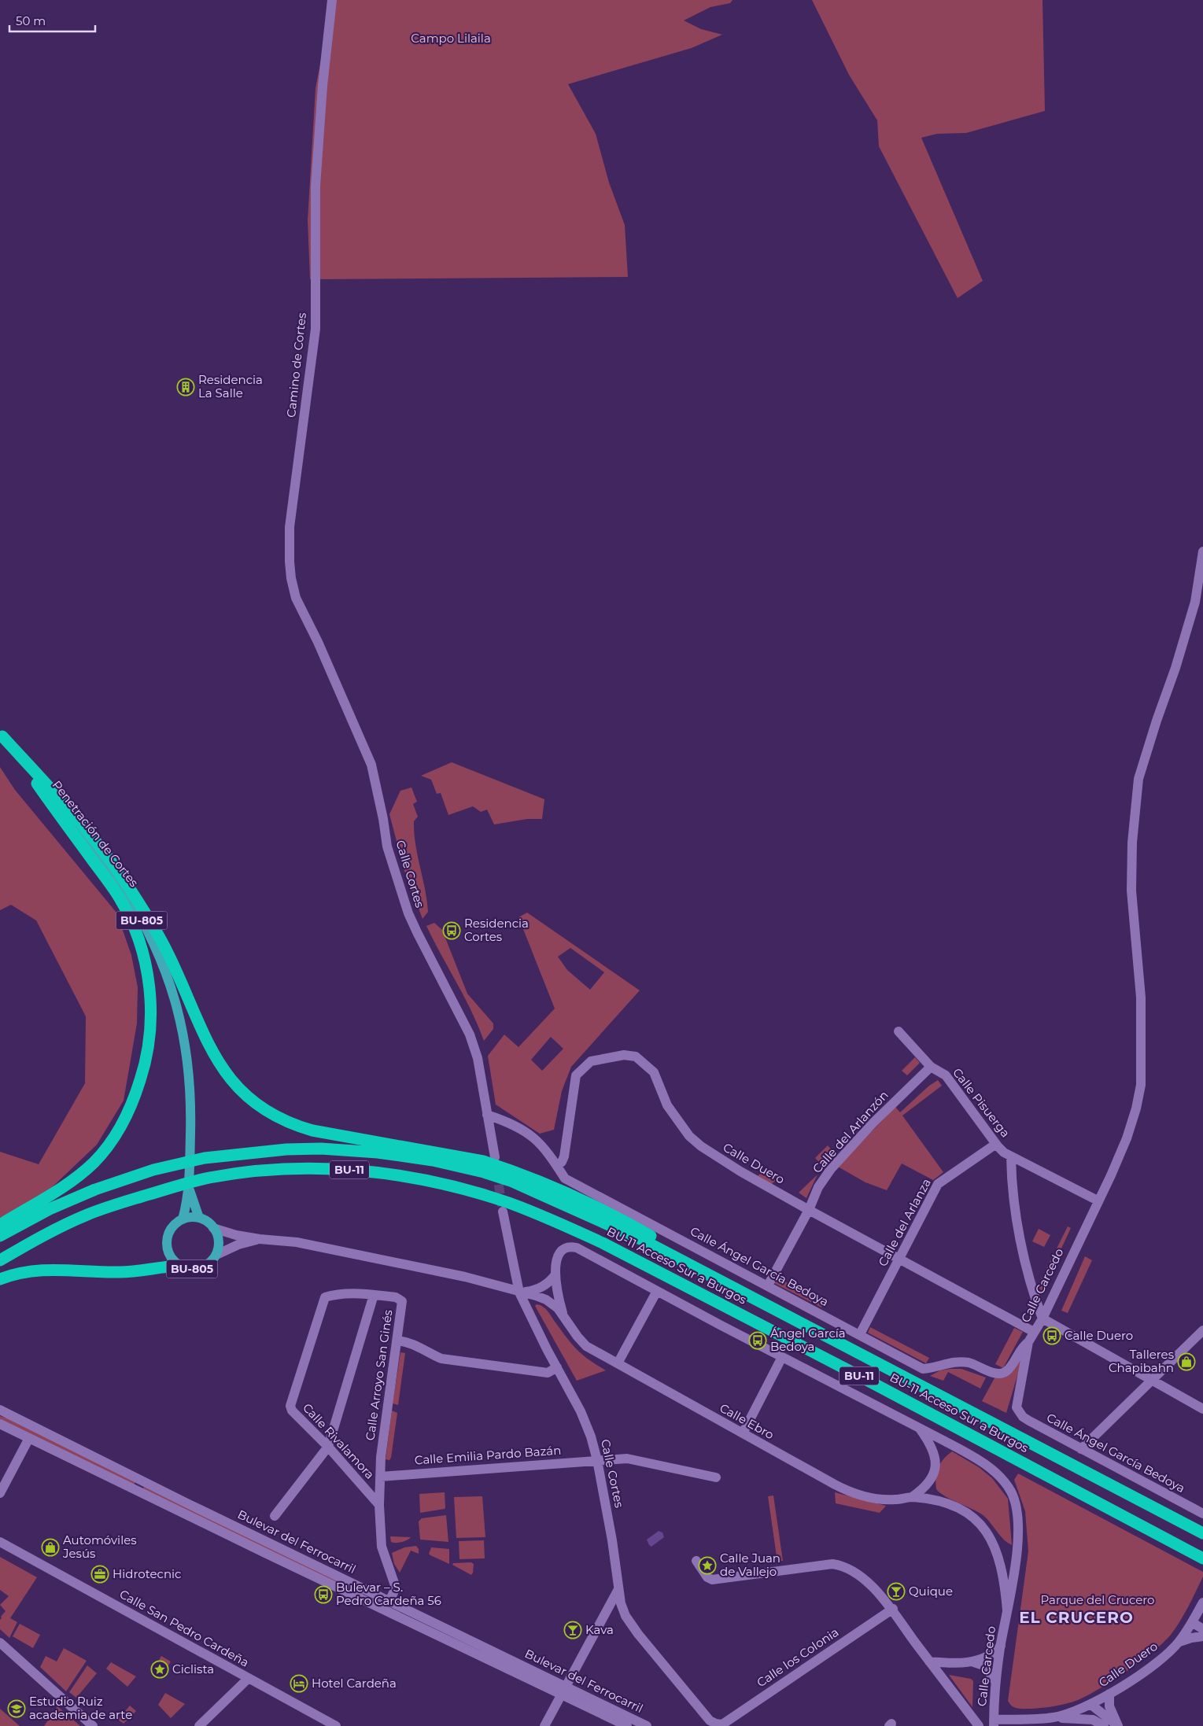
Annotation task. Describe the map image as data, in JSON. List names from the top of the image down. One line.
{"streets":{"highway":["BU-11","BU-11 Acceso Sur a Burgos"],"main road":["Penetración de Cortes","BU-805"],"street":["Camino de Cortes","Calle Cortes","Calle Pisuerga","Calle del Arlanzón","Calle Duero","Calle del Arlanza","Calle Ángel García Bedoya","Calle Carcedo","Calle Arroyo San Ginés","Calle Ebro","Calle Rivalamora","Calle Emilia Pardo Bazán","Bulevar del Ferrocarril","Calle San Pedro Cardeña","Calle los Colonia"]},"crossings":[["Camino de Cortes","Calle Cortes"],["Penetración de Cortes","BU-805"],["Calle Cortes","BU-11"],["Calle Cortes","BU-11 Acceso Sur a Burgos"],["Calle Cortes","Calle Ángel García Bedoya"],["Calle Cortes","Calle Ebro"],["Calle Cortes","Calle Emilia Pardo Bazán"],["Calle Cortes","Calle los Colonia"],["Calle Pisuerga","Calle del Arlanzón"],["Calle Pisuerga","Calle del Arlanza"],["Calle Pisuerga","Calle Carcedo"],["Calle del Arlanzón","Calle Duero"],["Calle del Arlanzón","Calle Ángel García Bedoya"],["Calle Duero","Calle del Arlanza"],["Calle Duero","Calle Ángel García Bedoya"],["Calle Duero","Calle Carcedo"],["BU-11","BU-11 Acceso Sur a Burgos"],["Calle del Arlanza","Calle Ángel García Bedoya"],["Calle Ángel García Bedoya","Calle Carcedo"],["Calle Carcedo","Calle Ebro"],["Calle Arroyo San Ginés","Calle Rivalamora"],["Calle Arroyo San Ginés","Calle Emilia Pardo Bazán"]],"districts":["EL CRUCERO"],"parks":["Campo Lilaila","Parque del Crucero"],"places":{"building":["Residencia La Salle"],"bus stop":["Residencia Cortes","Calle Duero","Ángel García Bedoya","Bulevar – S. Pedro Cardeña 56"],"shop":["Talleres Chapibahn","Automóviles Jesús"],"place":["Calle Juan de Vallejo","Ciclista"],"office":["Hidrotecnic"],"bar":["Quique","Kava"],"hotel":["Hotel Cardeña"],"school or university":["Estudio Ruiz academia de arte"]},"scale_bar":"50 m"}
